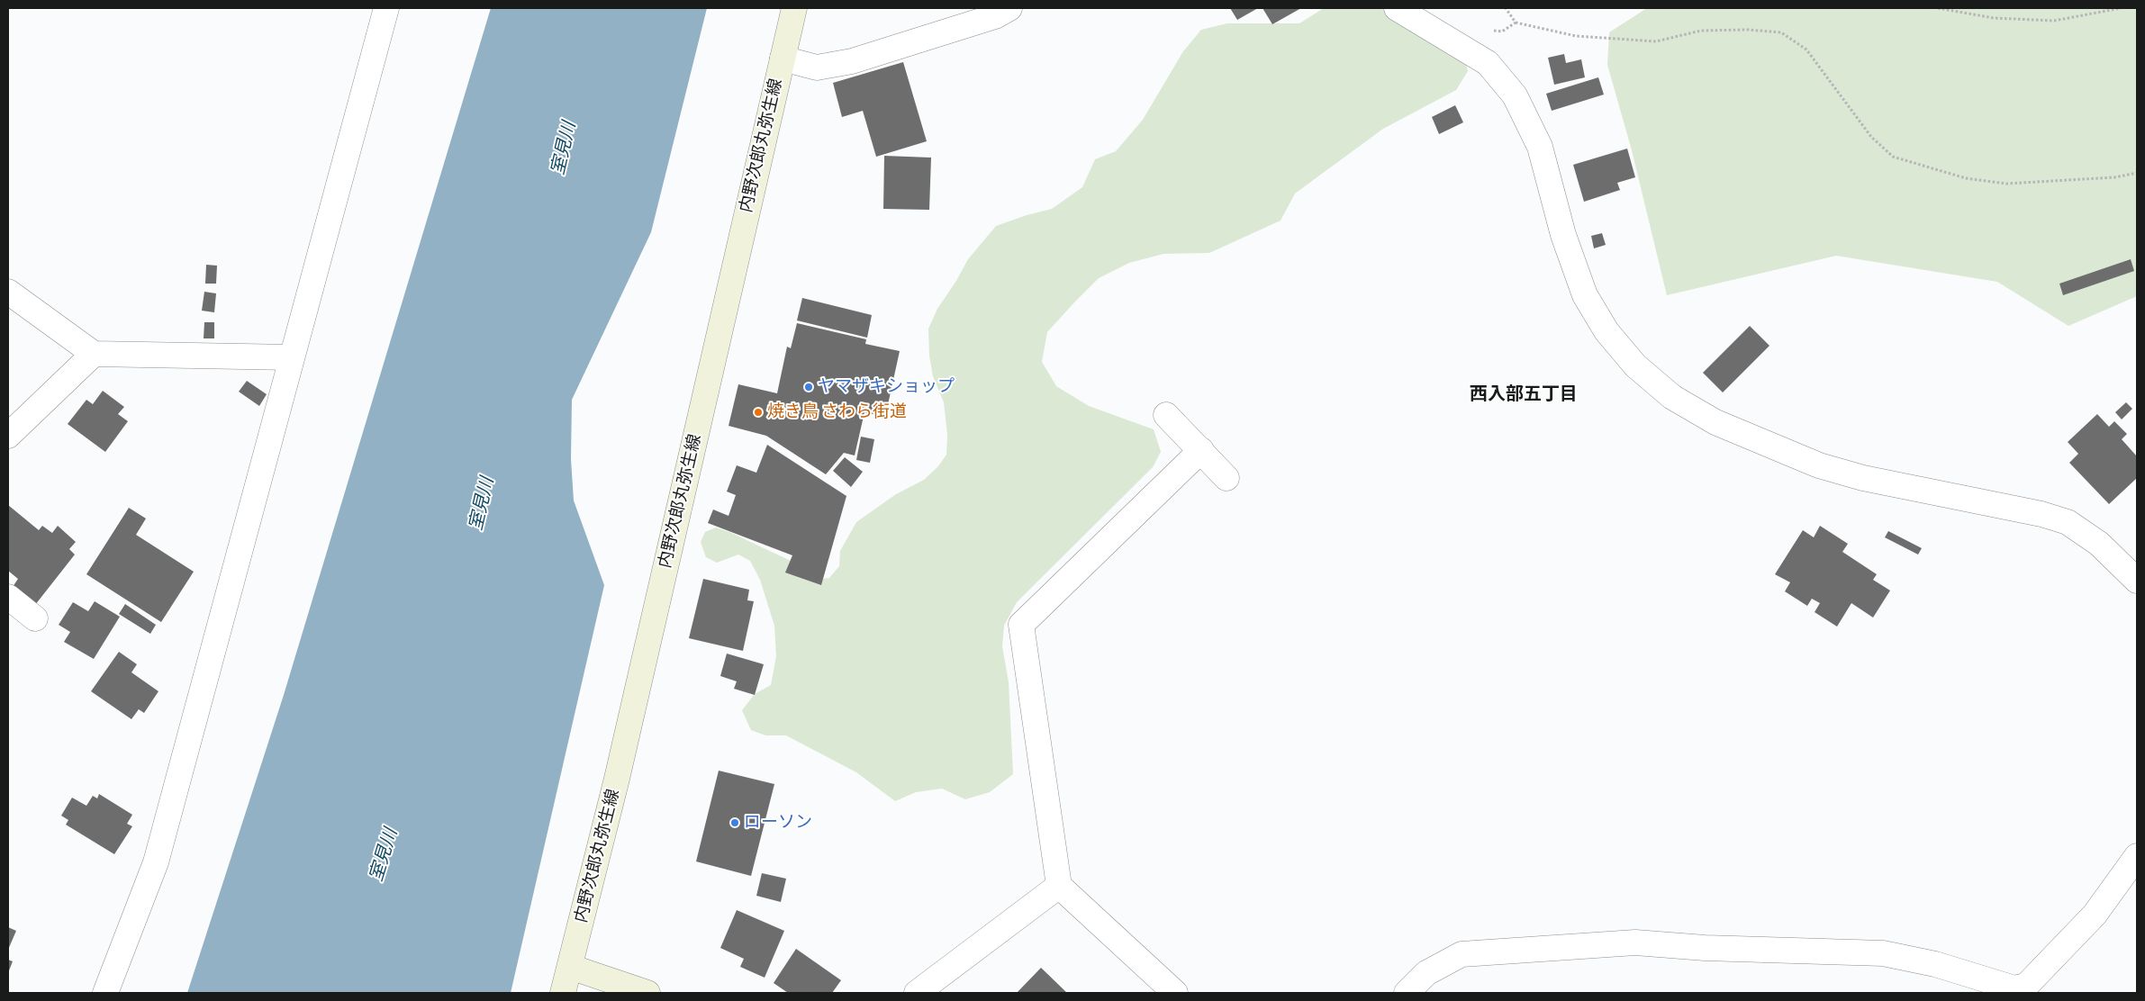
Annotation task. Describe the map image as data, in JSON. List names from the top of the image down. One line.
{"streets":{"main road":["内野次郎丸弥生線"]},"districts":["西入部五丁目"],"water":["室見川"],"places":["ヤマザキショップ","焼き鳥 さわら街道","ローソン"]}
